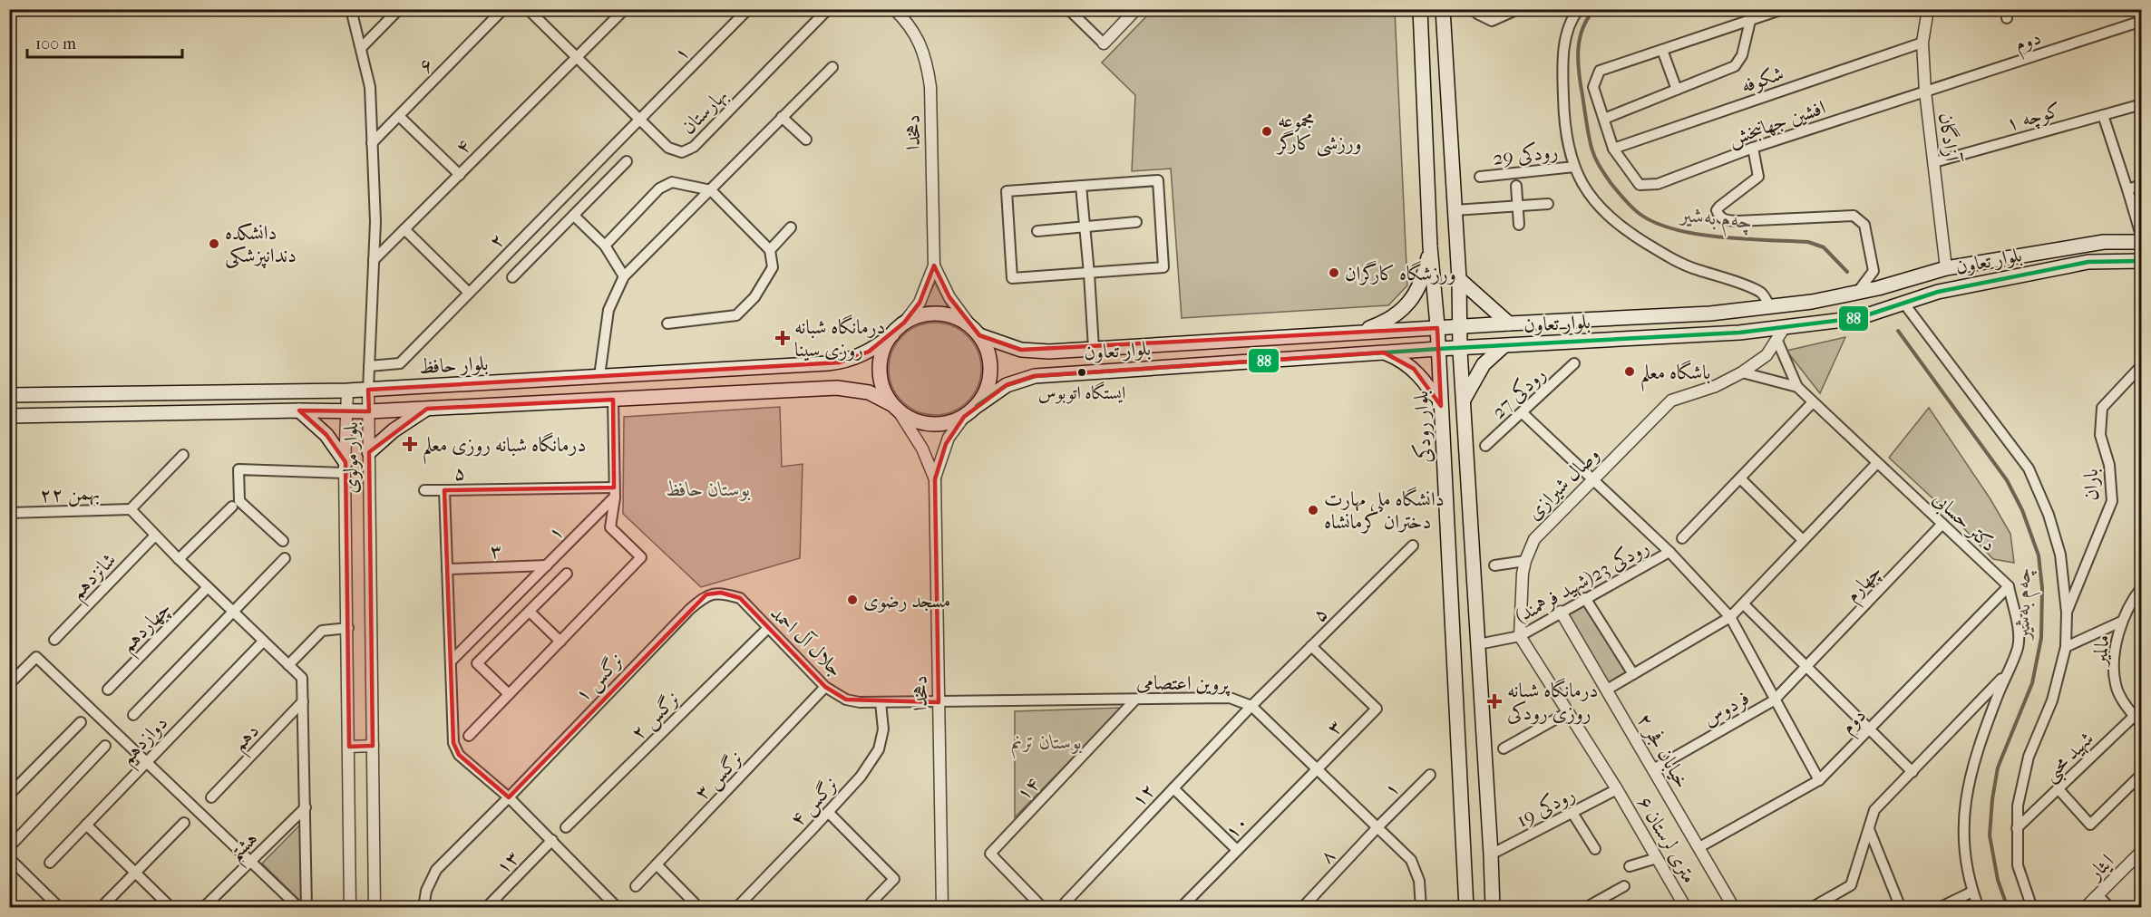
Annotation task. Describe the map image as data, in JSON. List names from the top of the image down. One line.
{"streets":{"main road":["بلوار تعاون","بلوار حافظ","بلوار رودکی"],"street":["دوم","۱","۶","شکوفه","بهارستان","کوچه ۱","افشین جهانبخش","دهخدا","آزادگان","۴","رودکی 29","۲","رودکی 27","بلوار مولوی","۵","وصال شیرازی","باران","۲۲ بهمن","دکتر حسابی","۳","شانزدهم","رودکی 23(شهید فرهمند)","چهارم","چهاردهم","جلال آل احمد","مالمیر","نرگس ۱","پروین اعتصامی","فردوس","نرگس ۲","دهم","دوازدهم","خیابان فجر ۲","شهید محبی","نرگس ۳","۱۴","۱۲","نرگس ۴","رودکی 19","۱۰","۶ متری لرستان","هشتم","۸","۱۳","ایثار"]},"crossings":[["دوم","افشین جهانبخش"],["دوم","آزادگان"],["دوم","دکتر حسابی"],["دوم","خیابان فجر ۲"],["۱","بهارستان"],["۱","۲"],["۱","۵"],["۱","۳"],["۱","پروین اعتصامی"],["۱","۸"],["۶","بلوار مولوی"],["شکوفه","افشین جهانبخش"],["شکوفه","آزادگان"],["بهارستان","۴"],["بهارستان","۲"],["کوچه ۱","آزادگان"],["افشین جهانبخش","آزادگان"],["دهخدا","جلال آل احمد"],["دهخدا","پروین اعتصامی"],["آزادگان","بلوار تعاون"],["۴","بلوار مولوی"],["۲","بلوار مولوی"],["بلوار تعاون","بلوار حافظ"],["بلوار تعاون","بلوار رودکی"],["بلوار تعاون","وصال شیرازی"],["بلوار حافظ","بلوار مولوی"],["۵","۳"],["۵","نرگس ۱"],["۵","پروین اعتصامی"],["۵","۱۲"],["۵","۱۳"],["وصال شیرازی","رودکی 23(شهید فرهمند)"],["دکتر حسابی","چهارم"],["۳","پروین اعتصامی"],["۳","۱۰"],["رودکی 23(شهید فرهمند)","خیابان فجر ۲"],["چهارم","فردوس"],["جلال آل احمد","نرگس ۱"],["جلال آل احمد","پروین اعتصامی"],["جلال آل احمد","نرگس ۲"],["جلال آل احمد","نرگس ۳"],["جلال آل احمد","نرگس ۴"],["مالمیر","شهید محبی"],["پروین اعتصامی","۱۴"],["پروین اعتصامی","۱۲"],["پروین اعتصامی","۱۰"],["پروین اعتصامی","۸"],["فردوس","خیابان فجر ۲"],["رودکی 19","۶ متری لرستان"]],"water":["چەم بەشیر"],"parks":["بوستان حافظ","بوستان ترنم"],"places":{"other":["مجموعه ورزشی کارگر","دانشکده دندانپزشکی","ورزشگاه کارگران","باشگاه معلم","ایستگاه اتوبوس","دانشگاه ملی مهارت دختران کرمانشاه","مسجد رضوی"],"health":["درمانگاه شبانه روزی سینا","درمانگاه شبانه روزی معلم","درمانگاه شبانه روزی رودکی"]},"lines":["transit line 88"],"scale_bar":"100 m"}
